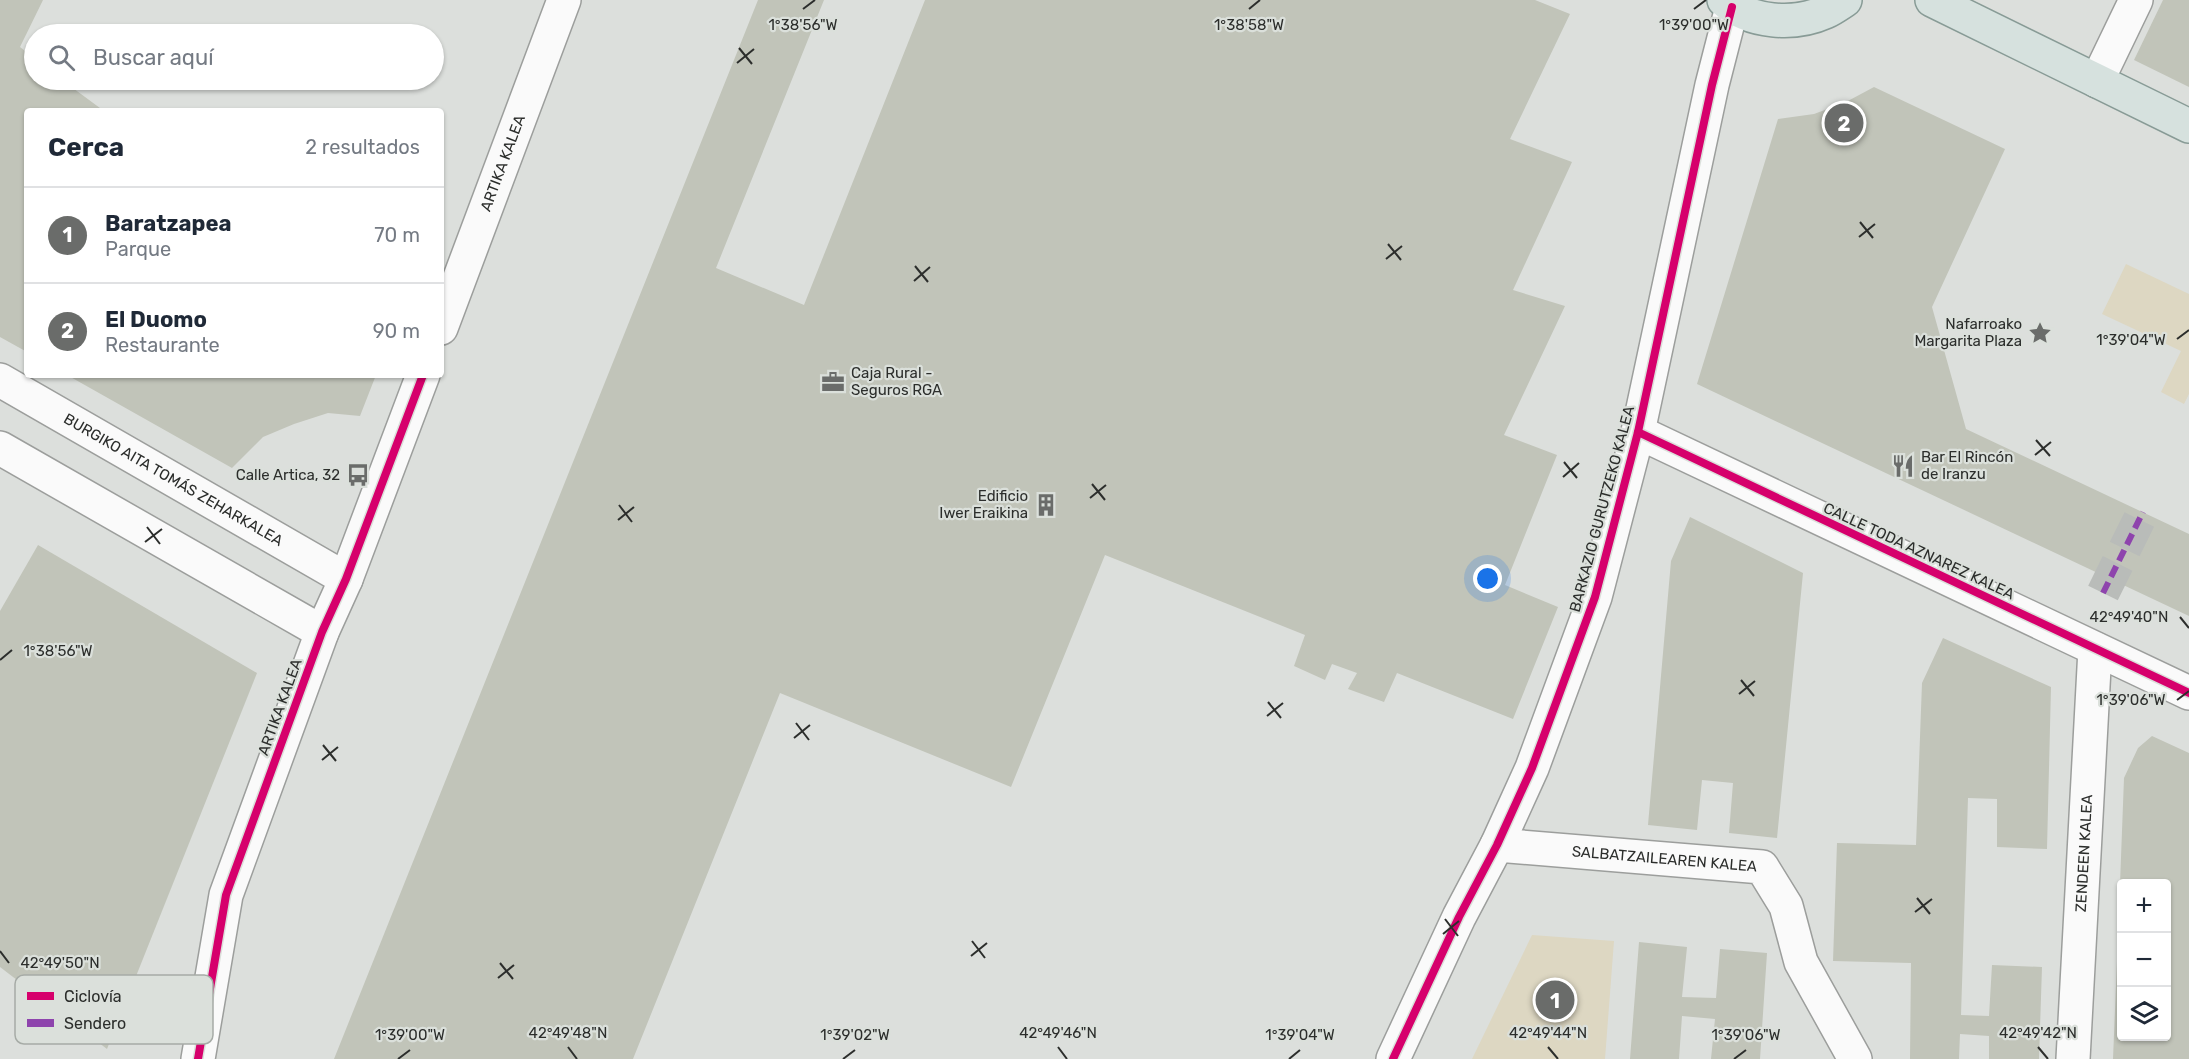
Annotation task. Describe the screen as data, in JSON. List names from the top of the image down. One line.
{"streets":{"street":["ARTIKA KALEA","BURGIKO AITA TOMÁS ZEHARKALEA","BARKAZIO GURUTZEKO KALEA","CALLE TODA AZNAREZ KALEA","ZENDEEN KALEA","SALBATZAILEAREN KALEA"]},"crossings":[["ARTIKA KALEA","BURGIKO AITA TOMÁS ZEHARKALEA"],["BARKAZIO GURUTZEKO KALEA","CALLE TODA AZNAREZ KALEA"],["BARKAZIO GURUTZEKO KALEA","SALBATZAILEAREN KALEA"],["CALLE TODA AZNAREZ KALEA","ZENDEEN KALEA"]],"places":{"place":["Nafarroako Margarita Plaza"],"office":["Caja Rural - Seguros RGA"],"restaurant":["Bar El Rincón de Iranzu"],"bus stop":["Calle Artica, 32"],"building":["Edificio Iwer Eraikina"]},"legend":["Ciclovía","Sendero"],"page":{"search":"Buscar aquí","pins":["2","1"],"heading":["Cerca","2 resultados"],"list":[{"mark":"1","name":"Baratzapea","note":"Parque","value":"70 m"},{"mark":"2","name":"El Duomo","note":"Restaurante","value":"90 m"}],"map_buttons":["+","−"]},"coordinates":["1°38'56\"W","1°38'58\"W","1°39'00\"W","1°39'04\"W","42°49'40\"N","1°39'06\"W","42°49'50\"N","42°49'48\"N","42°49'46\"N","42°49'44\"N","42°49'42\"N","1°39'02\"W"]}
